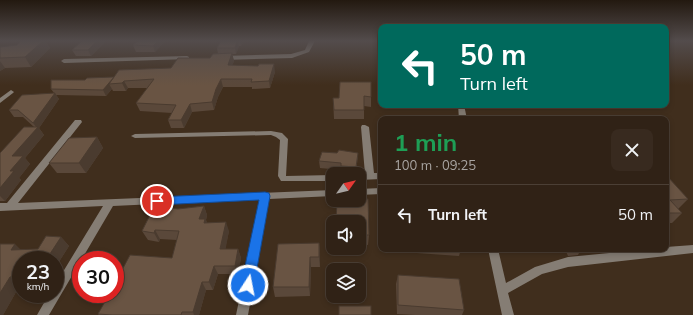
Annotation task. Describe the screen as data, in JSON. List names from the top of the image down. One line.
{"north":"top right","page":{"turn":["50 m","Turn left"],"heading":["1 min","100 m · 09:25"],"list":[{"name":"Turn left","value":"50 m"}],"speed":"23 km/h","limit":"30"}}
